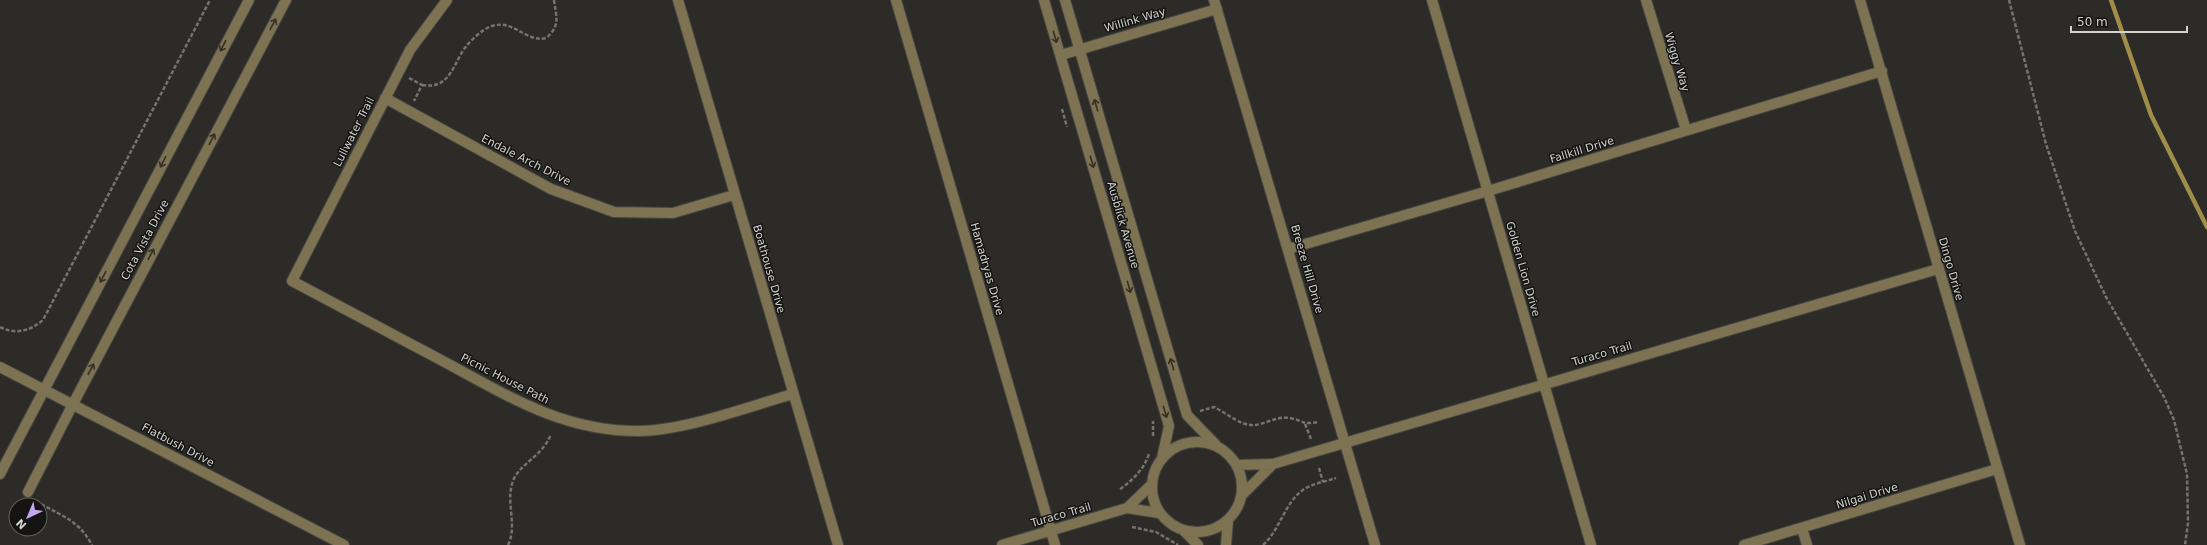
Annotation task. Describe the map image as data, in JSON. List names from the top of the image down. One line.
{"streets":{"street":["Willink Way","Wiggy Way","Lullwater Trail","Fallkill Drive","Endale Arch Drive","Ausblick Avenue","Cota Vista Drive","Boathouse Drive","Hamadryas Drive","Breeze Hill Drive","Golden Lion Drive","Dingo Drive","Turaco Trail","Picnic House Path","Flatbush Drive","Nilgai Drive"]},"crossings":[["Willink Way","Ausblick Avenue"],["Willink Way","Breeze Hill Drive"],["Wiggy Way","Fallkill Drive"],["Lullwater Trail","Endale Arch Drive"],["Lullwater Trail","Picnic House Path"],["Fallkill Drive","Breeze Hill Drive"],["Fallkill Drive","Golden Lion Drive"],["Fallkill Drive","Dingo Drive"],["Endale Arch Drive","Boathouse Drive"],["Ausblick Avenue","Turaco Trail"],["Cota Vista Drive","Flatbush Drive"],["Boathouse Drive","Picnic House Path"],["Hamadryas Drive","Turaco Trail"],["Breeze Hill Drive","Turaco Trail"],["Golden Lion Drive","Turaco Trail"],["Dingo Drive","Turaco Trail"],["Dingo Drive","Nilgai Drive"]],"scale_bar":"50 m","north":"bottom left"}
